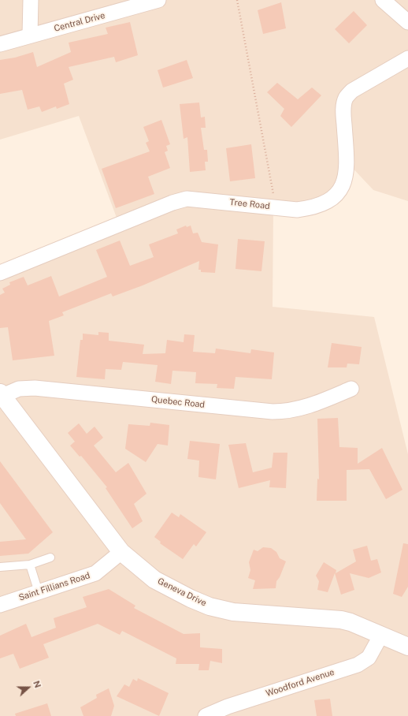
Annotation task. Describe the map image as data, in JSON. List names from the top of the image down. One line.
{"streets":{"street":["Central Drive","Tree Road","Quebec Road","Saint Fillians Road","Geneva Drive","Woodford Avenue"]},"crossings":[["Quebec Road","Geneva Drive"],["Saint Fillians Road","Geneva Drive"],["Geneva Drive","Woodford Avenue"]],"north":"right"}
